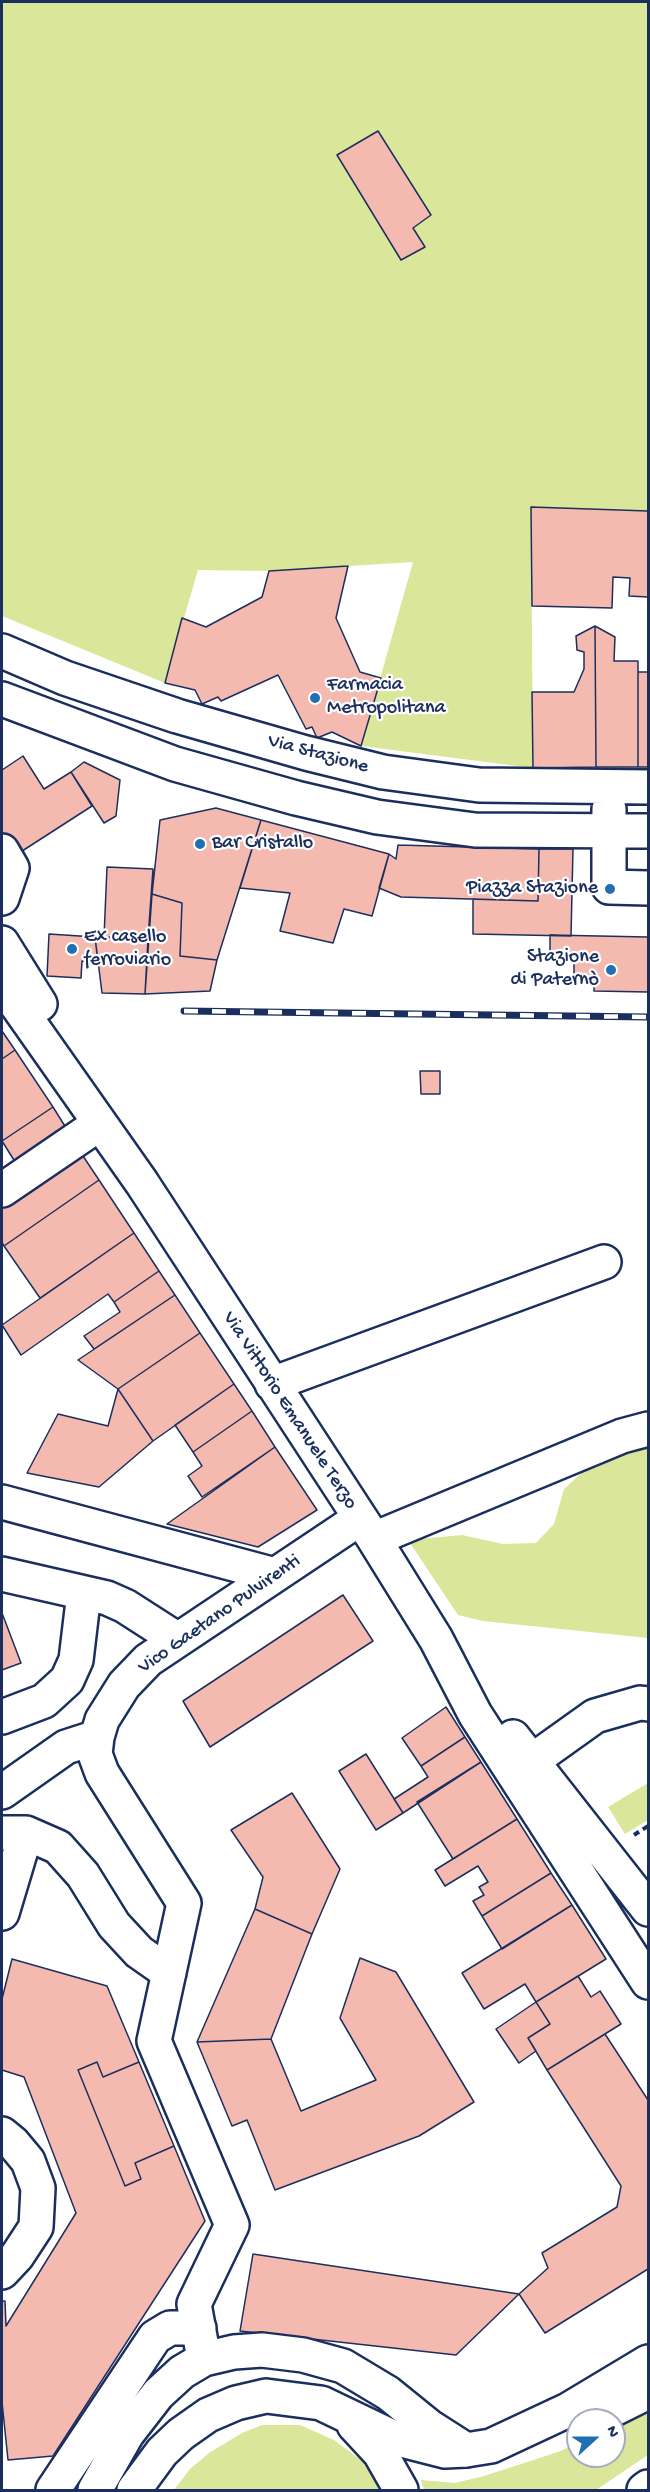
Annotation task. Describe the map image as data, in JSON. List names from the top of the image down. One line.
{"streets":{"street":["Via Stazione","Via Vittorio Emanuele Terzo","Vico Gaetano Pulvirenti"]},"crossings":[["Via Vittorio Emanuele Terzo","Vico Gaetano Pulvirenti"]],"places":["Farmacia Metropolitana","Bar Cristallo","Piazza Stazione","Ex casello ferroviario","Stazione di Paternò"],"north":"right"}
